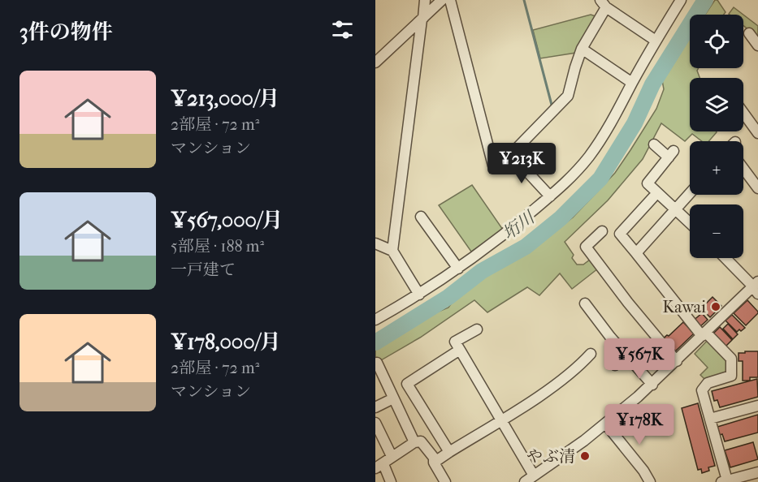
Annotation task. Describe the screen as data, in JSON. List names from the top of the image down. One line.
{"water":["垳川"],"places":["Kawai","やぶ清"],"page":{"heading":"3件の物件","map_buttons":["+","−"],"list":[{"name":"¥213,000/月","note":"2部屋 · 72 m² · マンション"},{"name":"¥567,000/月","note":"5部屋 · 188 m² · 一戸建て"},{"name":"¥178,000/月","note":"2部屋 · 72 m² · マンション"}],"price":["¥213K","¥567K","¥178K"]}}
